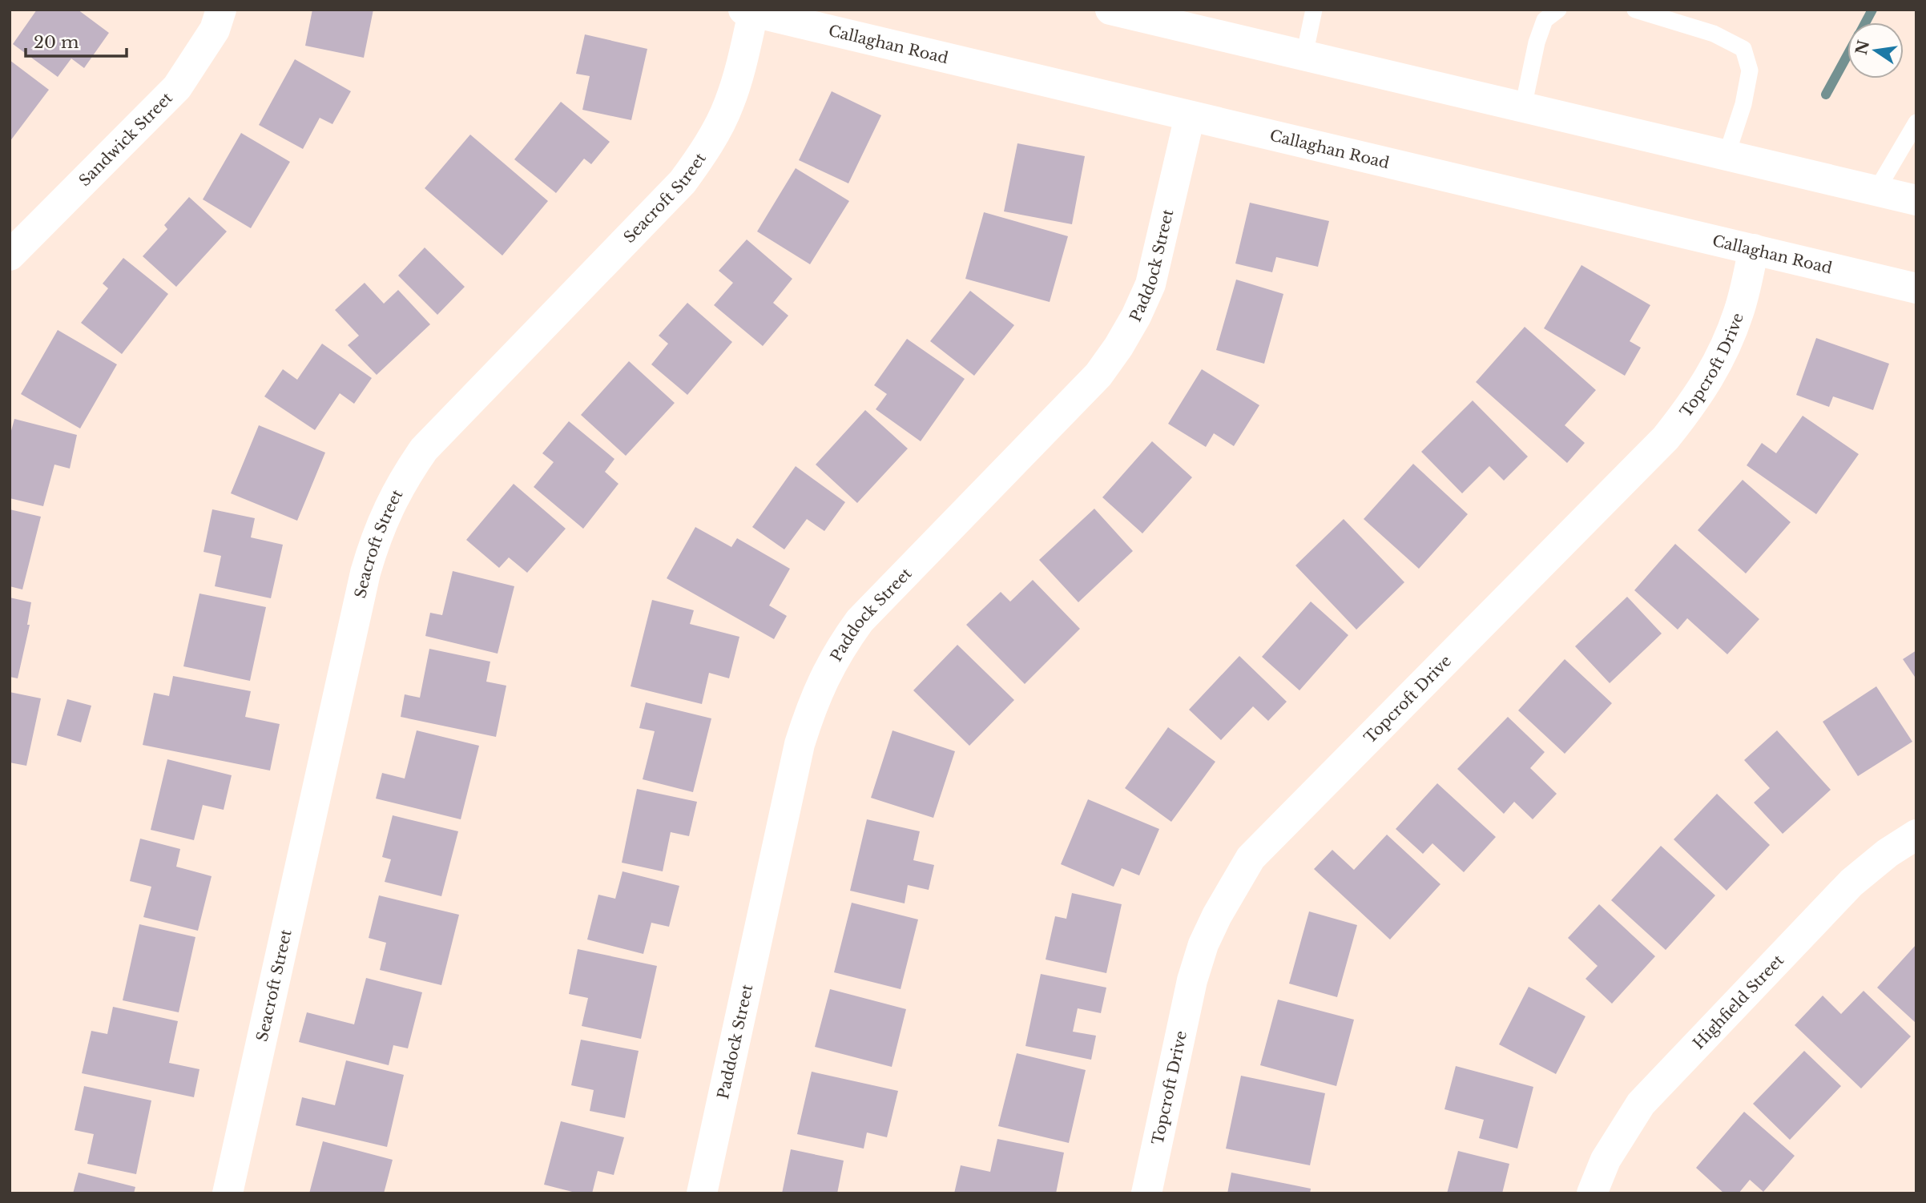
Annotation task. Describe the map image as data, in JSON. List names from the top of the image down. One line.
{"streets":{"street":["Callaghan Road","Sandwick Street","Seacroft Street","Paddock Street","Topcroft Drive","Highfield Street"]},"crossings":[["Callaghan Road","Seacroft Street"],["Callaghan Road","Paddock Street"],["Callaghan Road","Topcroft Drive"]],"scale_bar":"20 m","north":"left"}
